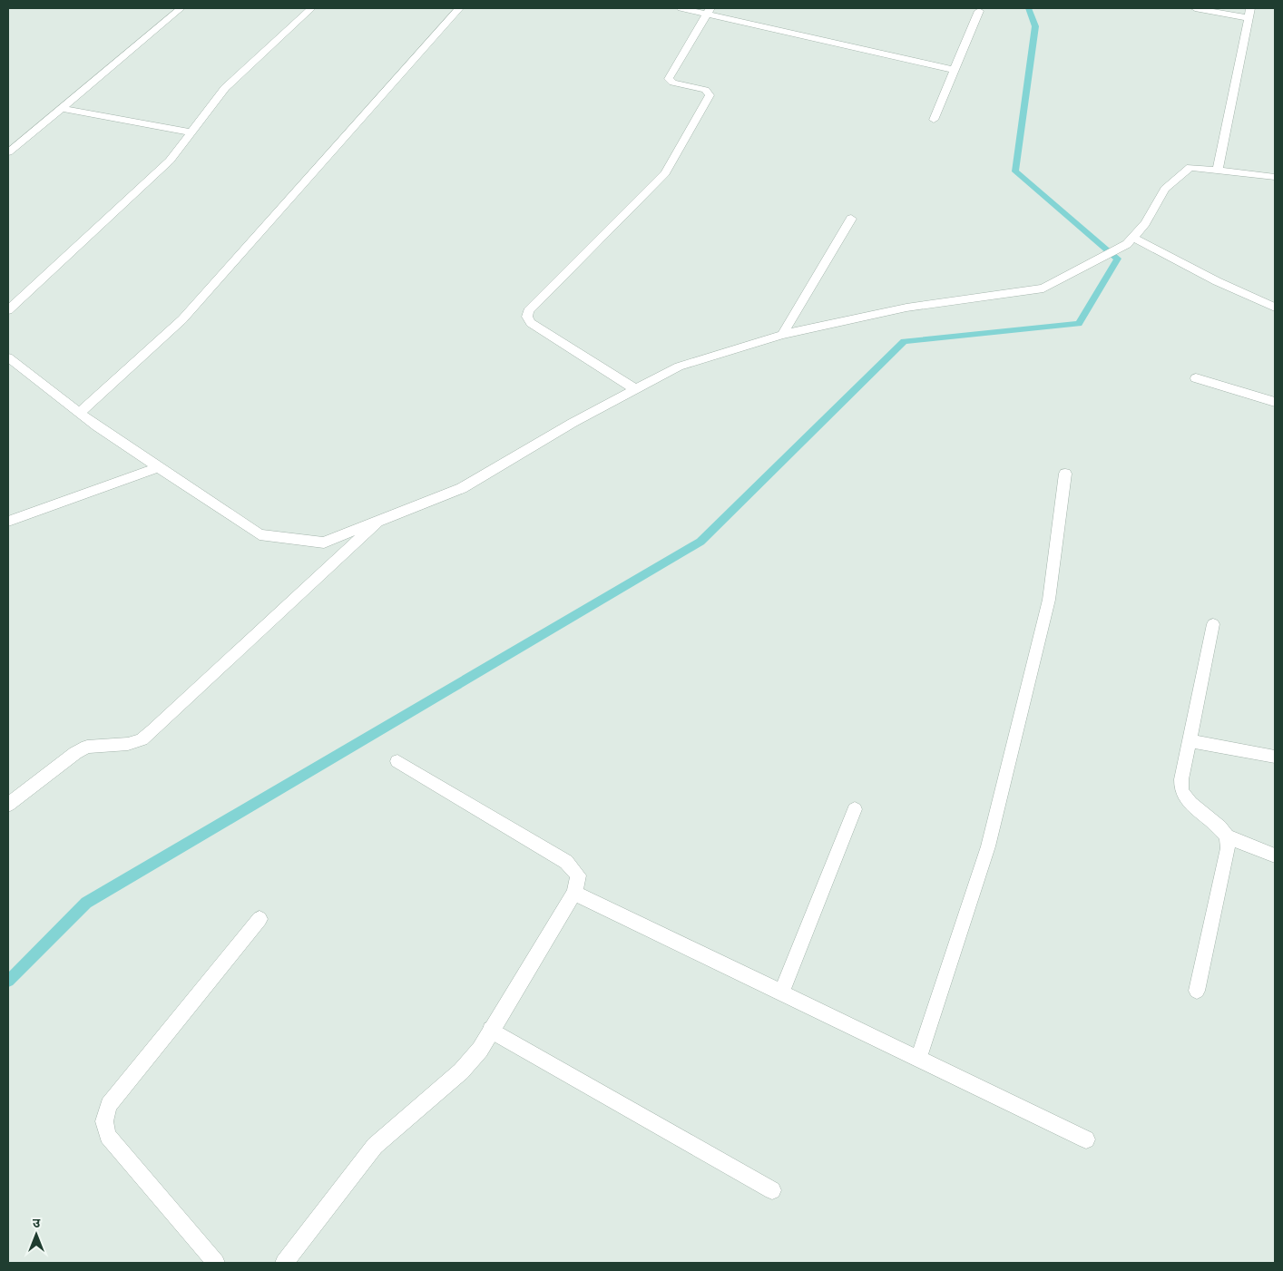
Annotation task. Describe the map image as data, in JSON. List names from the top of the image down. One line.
{"north":"top"}
